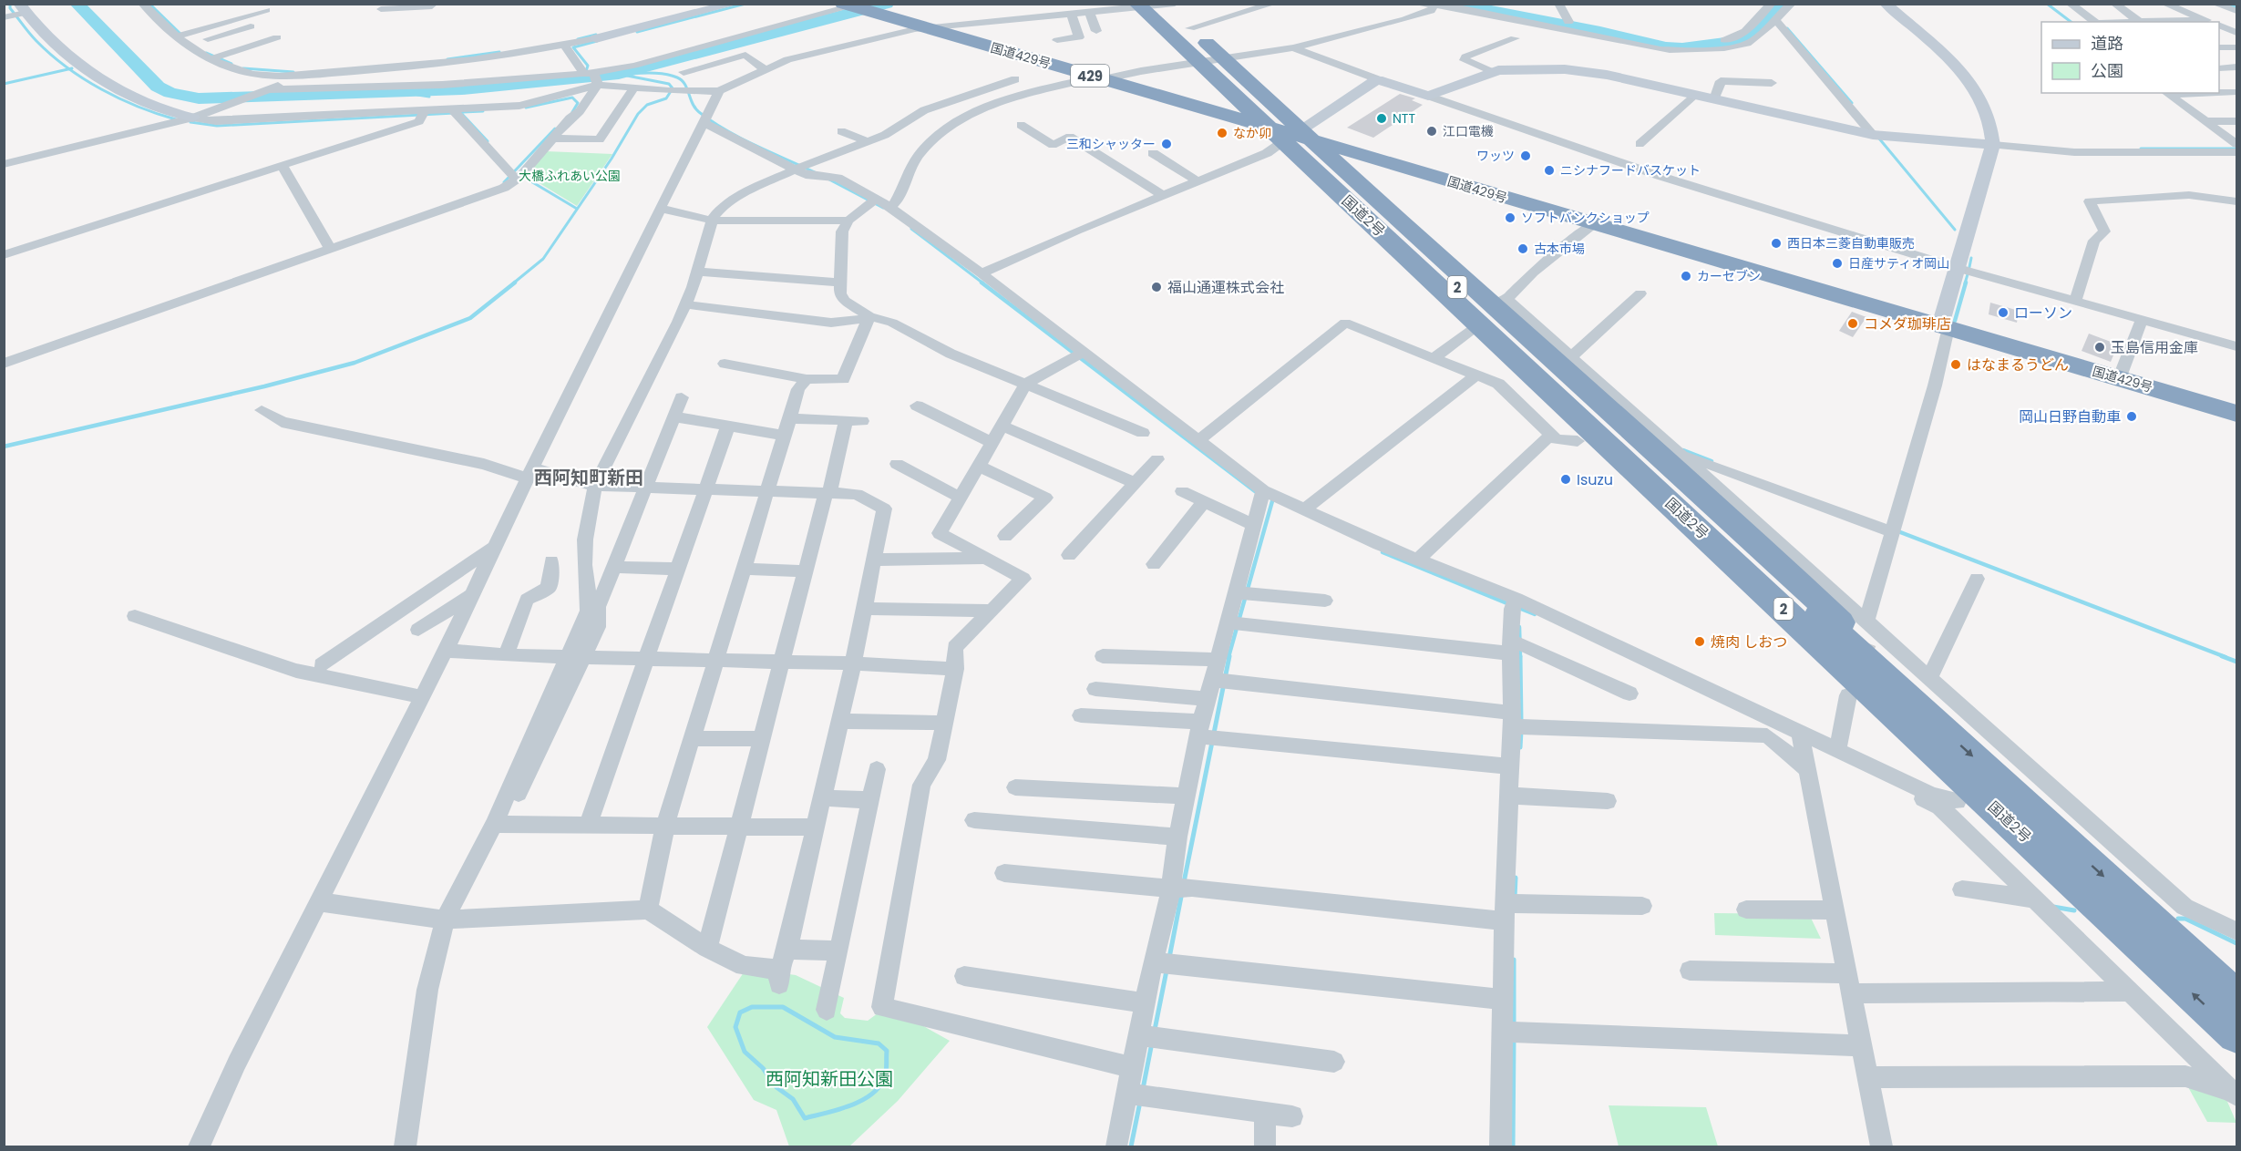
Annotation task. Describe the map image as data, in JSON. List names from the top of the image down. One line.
{"streets":{"highway":["国道429号","429","国道2号","2"]},"districts":["西阿知町新田"],"parks":["大橋ふれあい公園","西阿知新田公園"],"places":["NTT","江口電機","なか卯","三和シャッター","ワッツ","ニシナフードバスケット","ソフトバンクショップ","西日本三菱自動車販売","古本市場","日産サティオ岡山","カーセブン","福山通運株式会社","ローソン","コメダ珈琲店","玉島信用金庫","はなまるうどん","岡山日野自動車","Isuzu","焼肉 しおつ"],"legend":["道路","公園"]}
